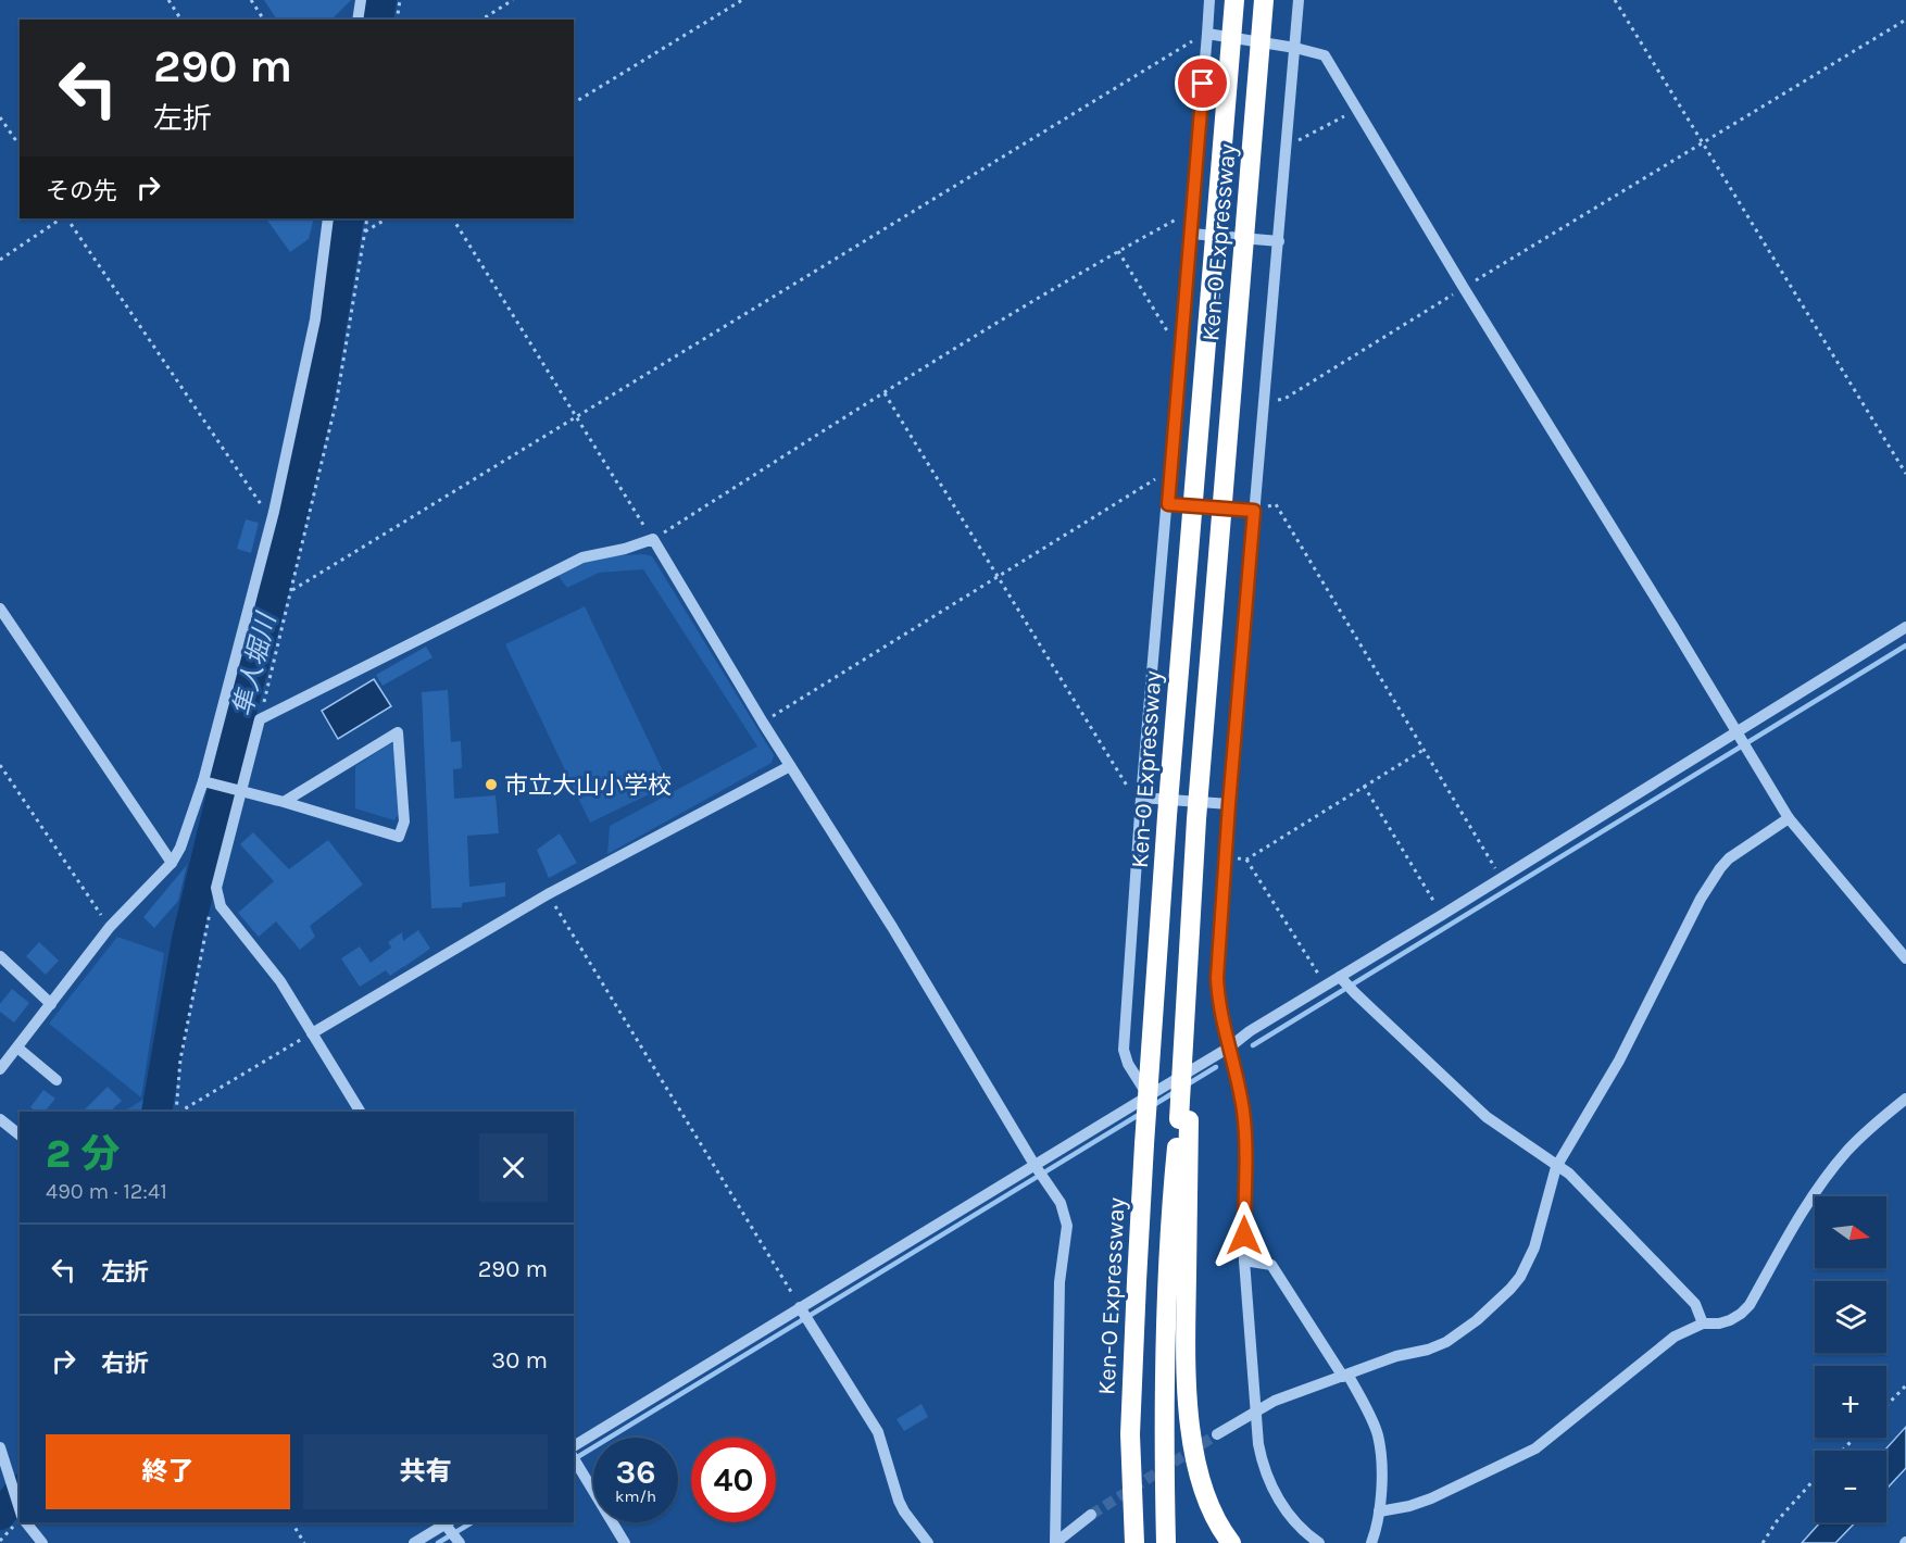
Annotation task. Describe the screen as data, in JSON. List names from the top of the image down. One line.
{"streets":{"highway":["Ken-O Expressway"]},"water":["隼人堀川"],"places":["市立大山小学校"],"north":"right","page":{"turn":["290 m","左折"],"then":"その先","heading":["2 分","490 m · 12:41"],"map_buttons":["+","−"],"list":[{"name":"左折","value":"290 m"},{"name":"右折","value":"30 m"}],"buttons":["終了","共有"],"speed":"36 km/h","limit":"40"}}
